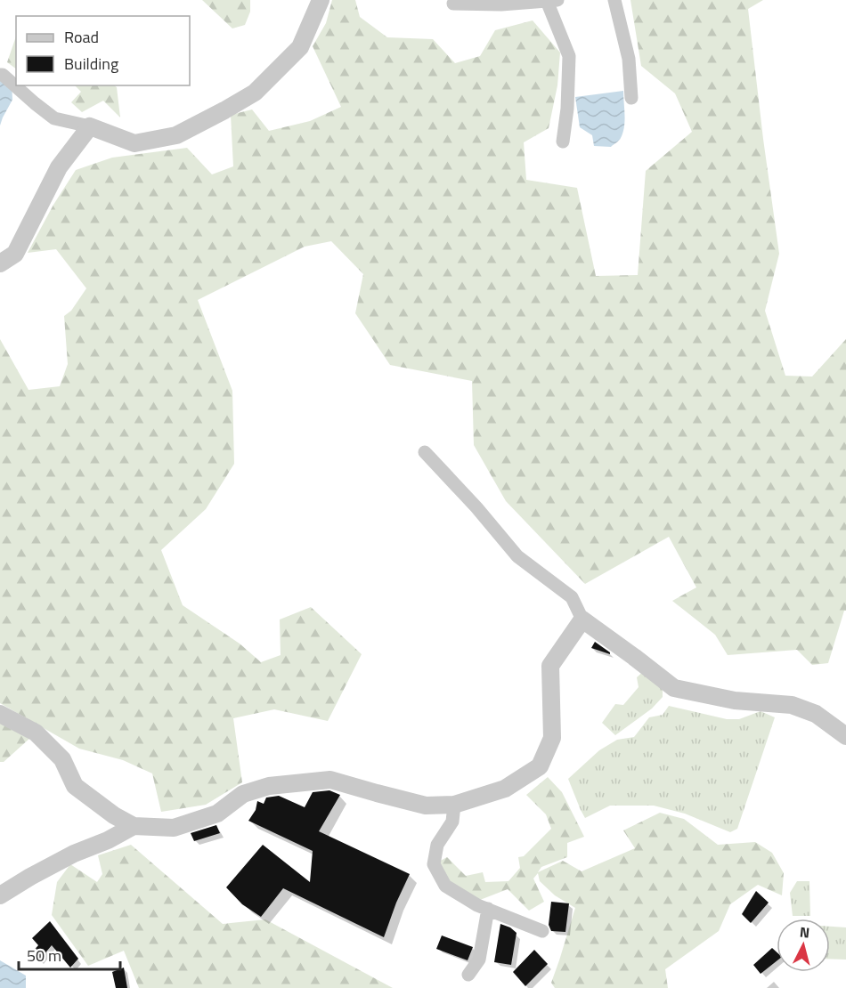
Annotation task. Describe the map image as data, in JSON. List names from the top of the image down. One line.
{"legend":["Road","Building"],"scale_bar":"50 m","north":"top"}
